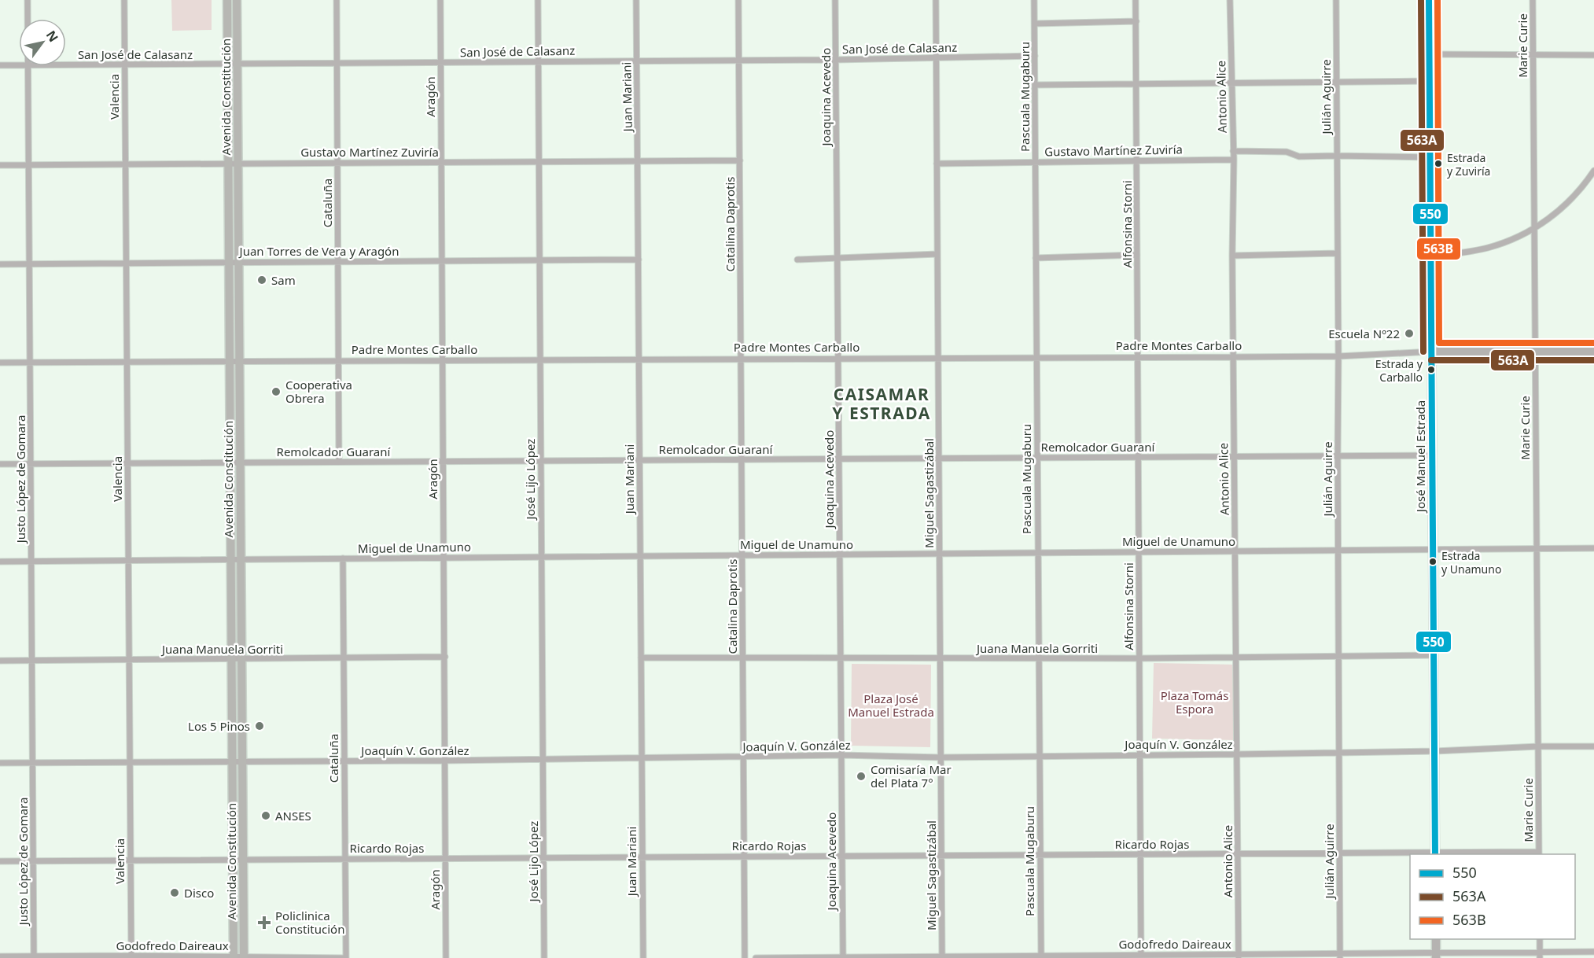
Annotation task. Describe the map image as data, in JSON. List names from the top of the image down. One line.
{"streets":{"main road":["Avenida Constitución","Padre Montes Carballo","José Manuel Estrada"],"street":["Marie Curie","San José de Calasanz","Valencia","Aragón","Juan Mariani","Joaquina Acevedo","Pascuala Mugaburu","Antonio Alice","Julián Aguirre","Gustavo Martínez Zuviría","Cataluña","Catalina Daprotis","Alfonsina Storni","Juan Torres de Vera y Aragón","Remolcador Guaraní","Justo López de Gomara","José Lijo López","Miguel Sagastizábal","Miguel de Unamuno","Juana Manuela Gorriti","Joaquín V. González","Ricardo Rojas","Godofredo Daireaux"]},"crossings":[["Marie Curie","Padre Montes Carballo"],["Marie Curie","Miguel de Unamuno"],["Marie Curie","Joaquín V. González"],["Marie Curie","Ricardo Rojas"],["San José de Calasanz","Valencia"],["San José de Calasanz","Avenida Constitución"],["San José de Calasanz","Aragón"],["San José de Calasanz","Juan Mariani"],["San José de Calasanz","Joaquina Acevedo"],["San José de Calasanz","Pascuala Mugaburu"],["San José de Calasanz","Cataluña"],["San José de Calasanz","Catalina Daprotis"],["San José de Calasanz","José Lijo López"],["San José de Calasanz","Miguel Sagastizábal"],["Valencia","Gustavo Martínez Zuviría"],["Valencia","Juan Torres de Vera y Aragón"],["Valencia","Padre Montes Carballo"],["Valencia","Remolcador Guaraní"],["Valencia","Miguel de Unamuno"],["Valencia","Juana Manuela Gorriti"],["Valencia","Joaquín V. González"],["Valencia","Ricardo Rojas"],["Valencia","Godofredo Daireaux"],["Avenida Constitución","Gustavo Martínez Zuviría"],["Avenida Constitución","Juan Torres de Vera y Aragón"],["Avenida Constitución","Padre Montes Carballo"],["Avenida Constitución","Remolcador Guaraní"],["Avenida Constitución","Miguel de Unamuno"],["Avenida Constitución","Juana Manuela Gorriti"],["Avenida Constitución","Joaquín V. González"],["Avenida Constitución","Ricardo Rojas"],["Avenida Constitución","Godofredo Daireaux"],["Aragón","Gustavo Martínez Zuviría"],["Aragón","Juan Torres de Vera y Aragón"],["Aragón","Padre Montes Carballo"],["Aragón","Remolcador Guaraní"],["Aragón","Miguel de Unamuno"],["Aragón","Juana Manuela Gorriti"],["Aragón","Joaquín V. González"],["Aragón","Ricardo Rojas"],["Juan Mariani","Gustavo Martínez Zuviría"],["Juan Mariani","Juan Torres de Vera y Aragón"],["Juan Mariani","Padre Montes Carballo"],["Juan Mariani","Remolcador Guaraní"],["Juan Mariani","Miguel de Unamuno"],["Juan Mariani","Juana Manuela Gorriti"],["Juan Mariani","Joaquín V. González"],["Juan Mariani","Ricardo Rojas"],["Joaquina Acevedo","Padre Montes Carballo"],["Joaquina Acevedo","Remolcador Guaraní"],["Joaquina Acevedo","Miguel de Unamuno"],["Joaquina Acevedo","Juana Manuela Gorriti"],["Joaquina Acevedo","Joaquín V. González"],["Joaquina Acevedo","Ricardo Rojas"],["Joaquina Acevedo","Godofredo Daireaux"],["Pascuala Mugaburu","Gustavo Martínez Zuviría"],["Pascuala Mugaburu","Padre Montes Carballo"],["Pascuala Mugaburu","Remolcador Guaraní"],["Pascuala Mugaburu","Miguel de Unamuno"],["Pascuala Mugaburu","Juana Manuela Gorriti"],["Pascuala Mugaburu","Joaquín V. González"],["Pascuala Mugaburu","Ricardo Rojas"],["Pascuala Mugaburu","Godofredo Daireaux"],["Antonio Alice","Gustavo Martínez Zuviría"],["Antonio Alice","Padre Montes Carballo"],["Antonio Alice","Remolcador Guaraní"],["Antonio Alice","Miguel de Unamuno"],["Antonio Alice","Juana Manuela Gorriti"],["Antonio Alice","Joaquín V. González"],["Antonio Alice","Ricardo Rojas"],["Antonio Alice","Godofredo Daireaux"],["Julián Aguirre","Padre Montes Carballo"],["Julián Aguirre","Remolcador Guaraní"],["Julián Aguirre","Miguel de Unamuno"],["Julián Aguirre","Juana Manuela Gorriti"],["Julián Aguirre","Joaquín V. González"],["Julián Aguirre","Ricardo Rojas"],["Julián Aguirre","Godofredo Daireaux"],["Gustavo Martínez Zuviría","Cataluña"],["Gustavo Martínez Zuviría","Catalina Daprotis"],["Gustavo Martínez Zuviría","Alfonsina Storni"],["Gustavo Martínez Zuviría","Justo López de Gomara"],["Gustavo Martínez Zuviría","José Lijo López"],["Gustavo Martínez Zuviría","Miguel Sagastizábal"],["Cataluña","Juan Torres de Vera y Aragón"],["Cataluña","Padre Montes Carballo"],["Cataluña","Remolcador Guaraní"],["Cataluña","Miguel de Unamuno"],["Cataluña","Juana Manuela Gorriti"],["Cataluña","Joaquín V. González"],["Cataluña","Ricardo Rojas"],["Cataluña","Godofredo Daireaux"],["Catalina Daprotis","Padre Montes Carballo"],["Catalina Daprotis","Remolcador Guaraní"],["Catalina Daprotis","Miguel de Unamuno"],["Catalina Daprotis","Juana Manuela Gorriti"],["Catalina Daprotis","Joaquín V. González"],["Catalina Daprotis","Ricardo Rojas"],["Alfonsina Storni","Padre Montes Carballo"],["Alfonsina Storni","Remolcador Guaraní"],["Alfonsina Storni","Miguel de Unamuno"],["Alfonsina Storni","Juana Manuela Gorriti"],["Alfonsina Storni","Joaquín V. González"],["Alfonsina Storni","Ricardo Rojas"],["Alfonsina Storni","Godofredo Daireaux"],["Juan Torres de Vera y Aragón","Justo López de Gomara"],["Juan Torres de Vera y Aragón","José Lijo López"],["Padre Montes Carballo","José Manuel Estrada"],["Padre Montes Carballo","Justo López de Gomara"],["Padre Montes Carballo","José Lijo López"],["Padre Montes Carballo","Miguel Sagastizábal"],["Remolcador Guaraní","José Manuel Estrada"],["Remolcador Guaraní","Justo López de Gomara"],["Remolcador Guaraní","José Lijo López"],["Remolcador Guaraní","Miguel Sagastizábal"],["José Manuel Estrada","Miguel de Unamuno"],["José Manuel Estrada","Juana Manuela Gorriti"],["José Manuel Estrada","Joaquín V. González"],["José Manuel Estrada","Ricardo Rojas"],["Justo López de Gomara","Miguel de Unamuno"],["Justo López de Gomara","Juana Manuela Gorriti"],["Justo López de Gomara","Joaquín V. González"],["Justo López de Gomara","Ricardo Rojas"],["Justo López de Gomara","Godofredo Daireaux"],["José Lijo López","Miguel de Unamuno"],["José Lijo López","Joaquín V. González"],["José Lijo López","Ricardo Rojas"],["Miguel Sagastizábal","Miguel de Unamuno"],["Miguel Sagastizábal","Juana Manuela Gorriti"],["Miguel Sagastizábal","Joaquín V. González"],["Miguel Sagastizábal","Ricardo Rojas"],["Miguel Sagastizábal","Godofredo Daireaux"]],"districts":["CAISAMAR Y ESTRADA"],"parks":["Plaza Tomás Espora","Plaza José Manuel Estrada"],"places":{"other":["Estrada y Zuviría","Sam","Escuela Nº22","Estrada y Carballo","Cooperativa Obrera","Estrada y Unamuno","Los 5 Pinos","Comisaría Mar del Plata 7°","ANSES","Disco"],"health":["Policlinica Constitución"]},"lines":["transit line 550","transit line 563A","transit line 563B"],"legend":["550","563A","563B"],"north":"top right"}
